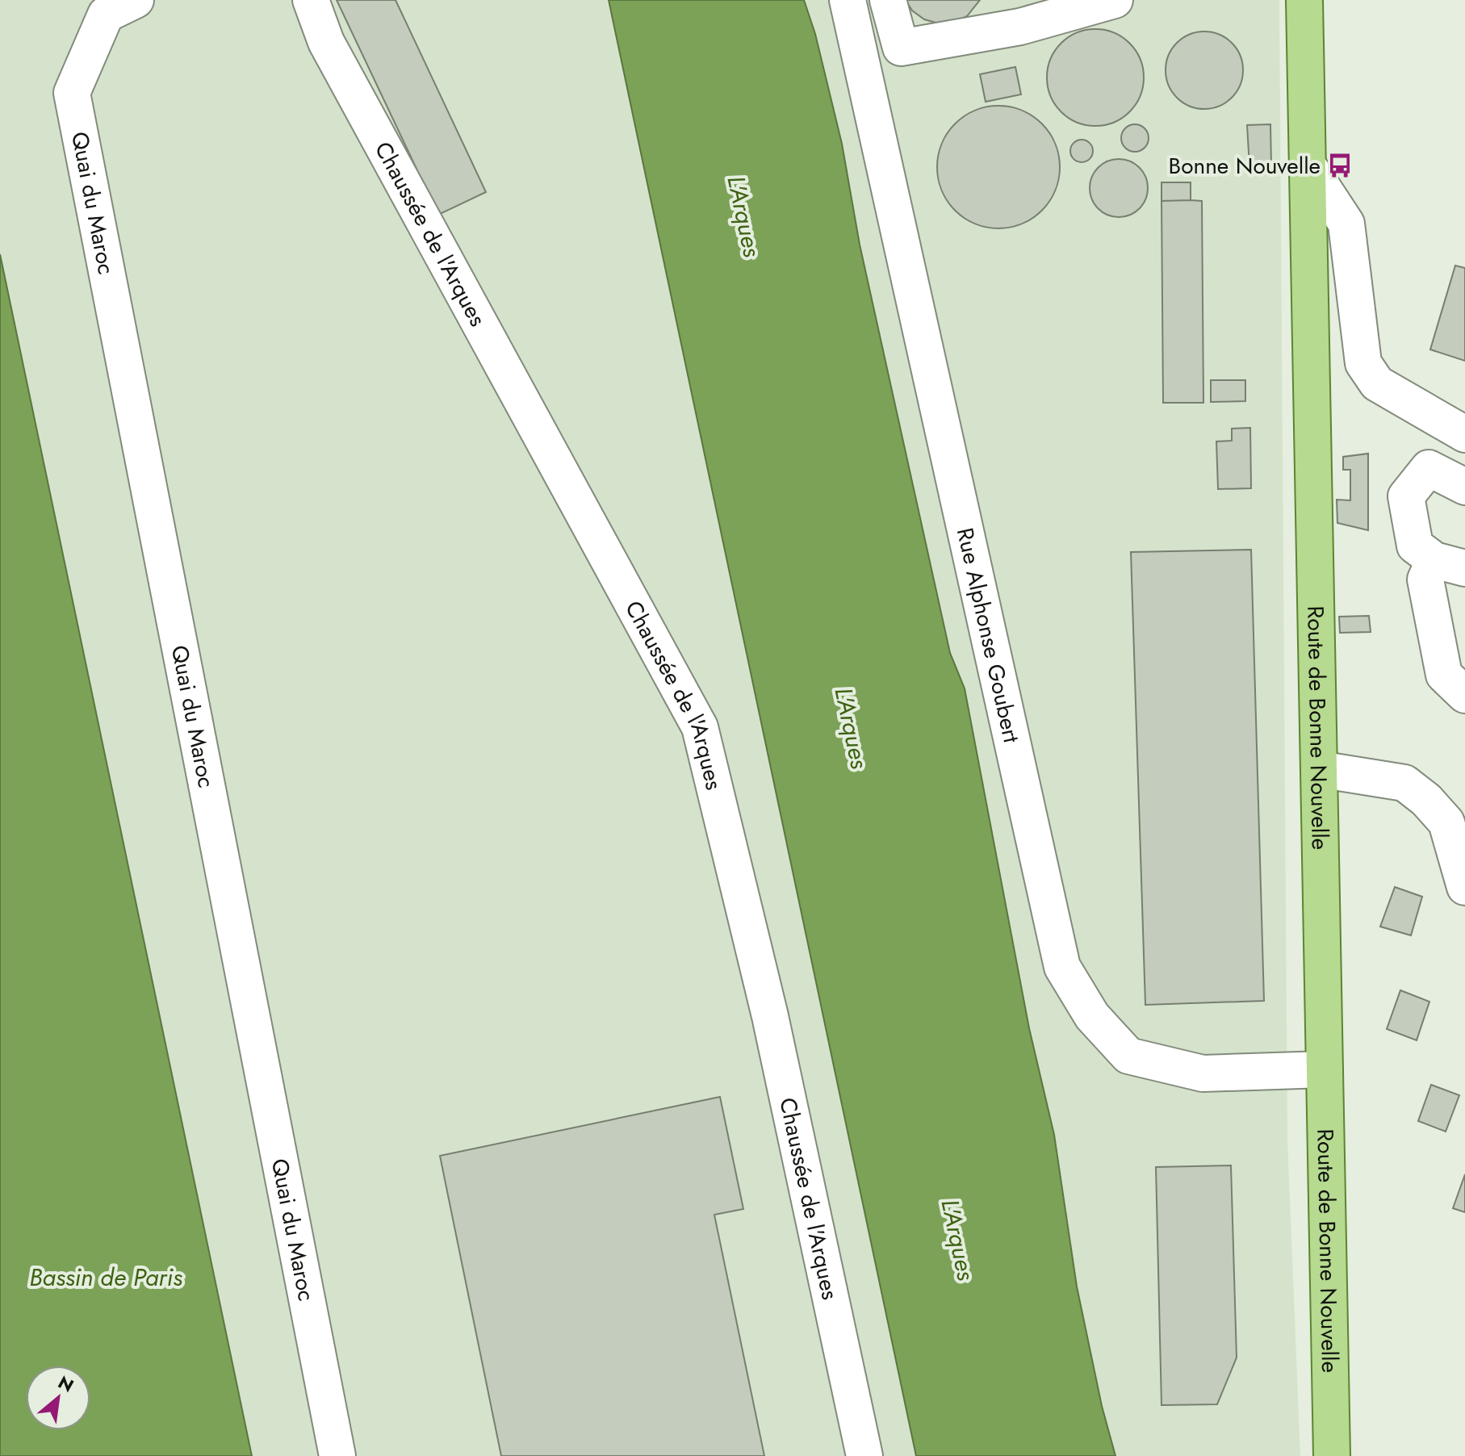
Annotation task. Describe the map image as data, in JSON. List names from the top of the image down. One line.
{"streets":{"main road":["Route de Bonne Nouvelle"],"street":["Quai du Maroc","Chaussée de l'Arques","Rue Alphonse Goubert"]},"crossings":[["Rue Alphonse Goubert","Route de Bonne Nouvelle"]],"water":["L'Arques","Bassin de Paris"],"places":{"bus stop":["Bonne Nouvelle"]},"north":"top right"}
